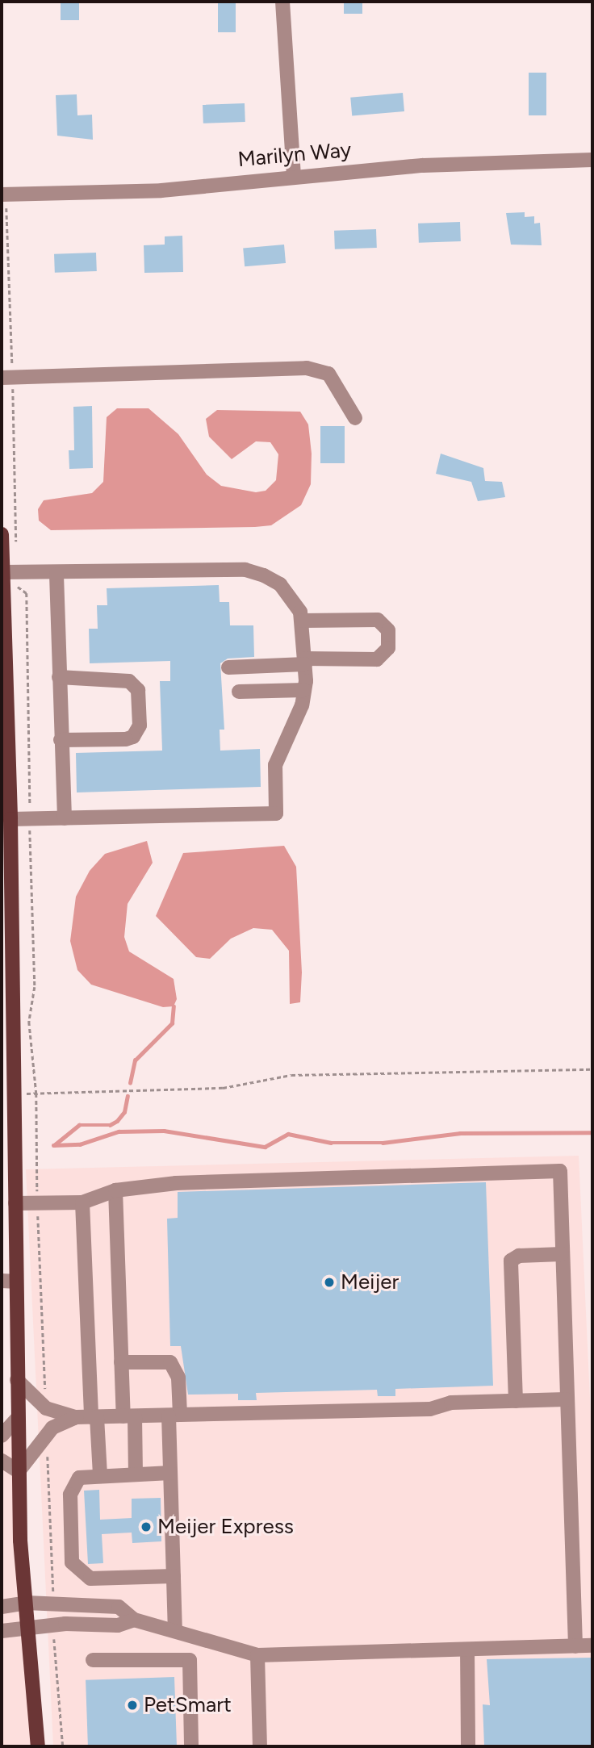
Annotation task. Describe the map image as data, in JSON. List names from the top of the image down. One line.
{"streets":{"street":["Marilyn Way"]},"places":["Meijer","Meijer Express","PetSmart"]}
